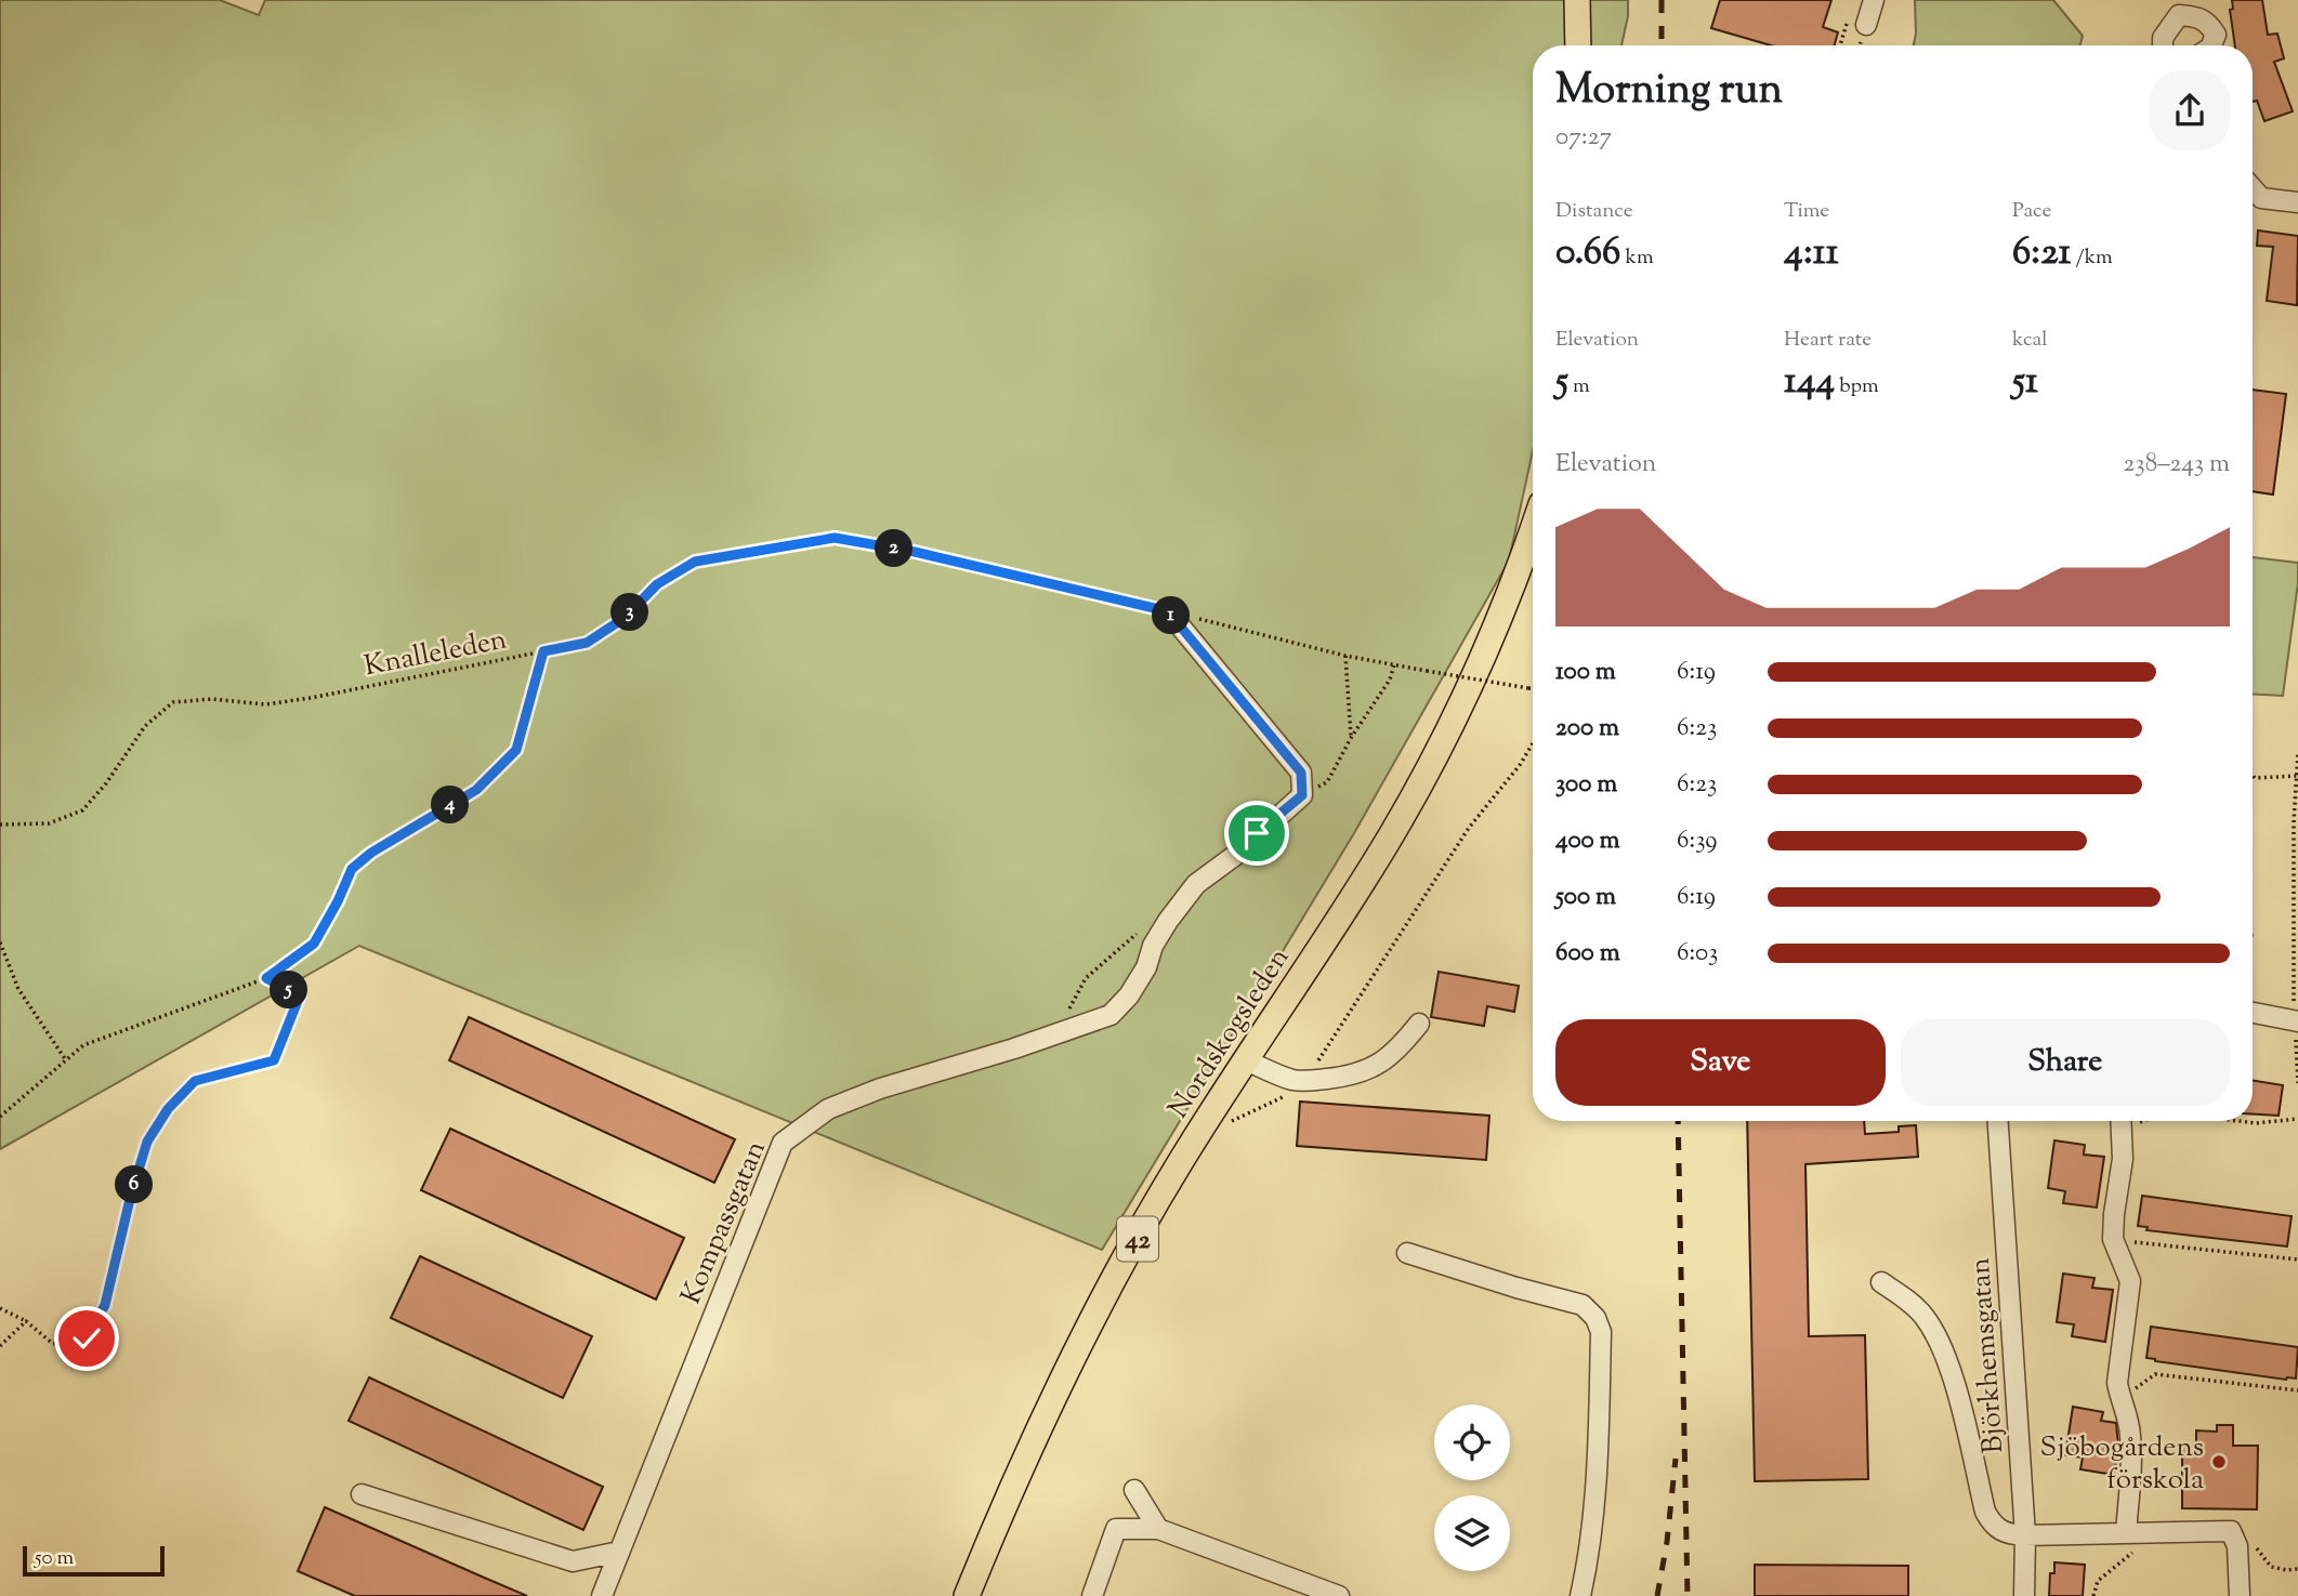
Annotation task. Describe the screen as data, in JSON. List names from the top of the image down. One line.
{"streets":{"main road":["Nordskogsleden","42"],"street":["Kompassgatan","Björkhemsgatan"],"path":["Knalleleden"]},"crossings":[["Knalleleden","Kompassgatan"]],"places":["Sjöbogårdens förskola"],"scale_bar":"50 m","page":{"heading":["Morning run","07:27"],"stats":[["Distance","0.66 km"],["Time","4:11"],["Pace","6:21 /km"],["Elevation","5 m"],["Heart rate","144 bpm"],["kcal","51"]],"chart":["Elevation","238–243 m"],"pins":["2","3","1","4","5","6"],"list":[{"name":"100 m","note":"6:19"},{"name":"200 m","note":"6:23"},{"name":"300 m","note":"6:23"},{"name":"400 m","note":"6:39"},{"name":"500 m","note":"6:19"},{"name":"600 m","note":"6:03"}],"buttons":["Save","Share"],"scale":"50 m"}}
